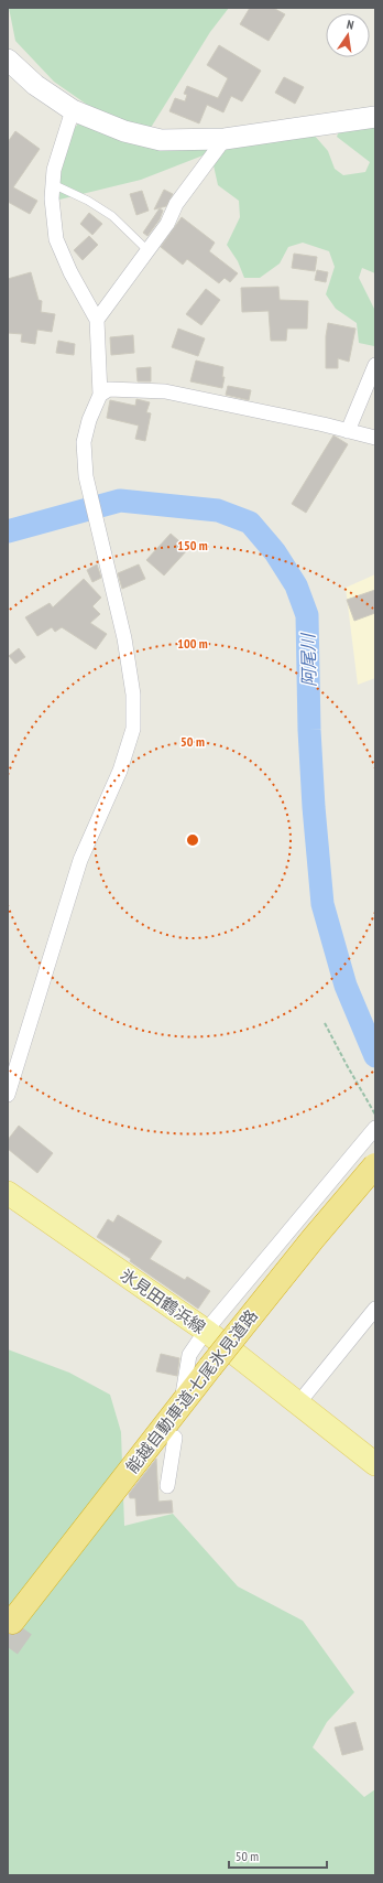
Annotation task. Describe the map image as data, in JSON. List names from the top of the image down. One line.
{"streets":{"highway":["能越自動車道;七尾氷見道路"],"main road":["氷見田鶴浜線"]},"water":["阿尾川"],"scale_bar":"50 m","north":"top","rings":["150 m","100 m","50 m"]}
